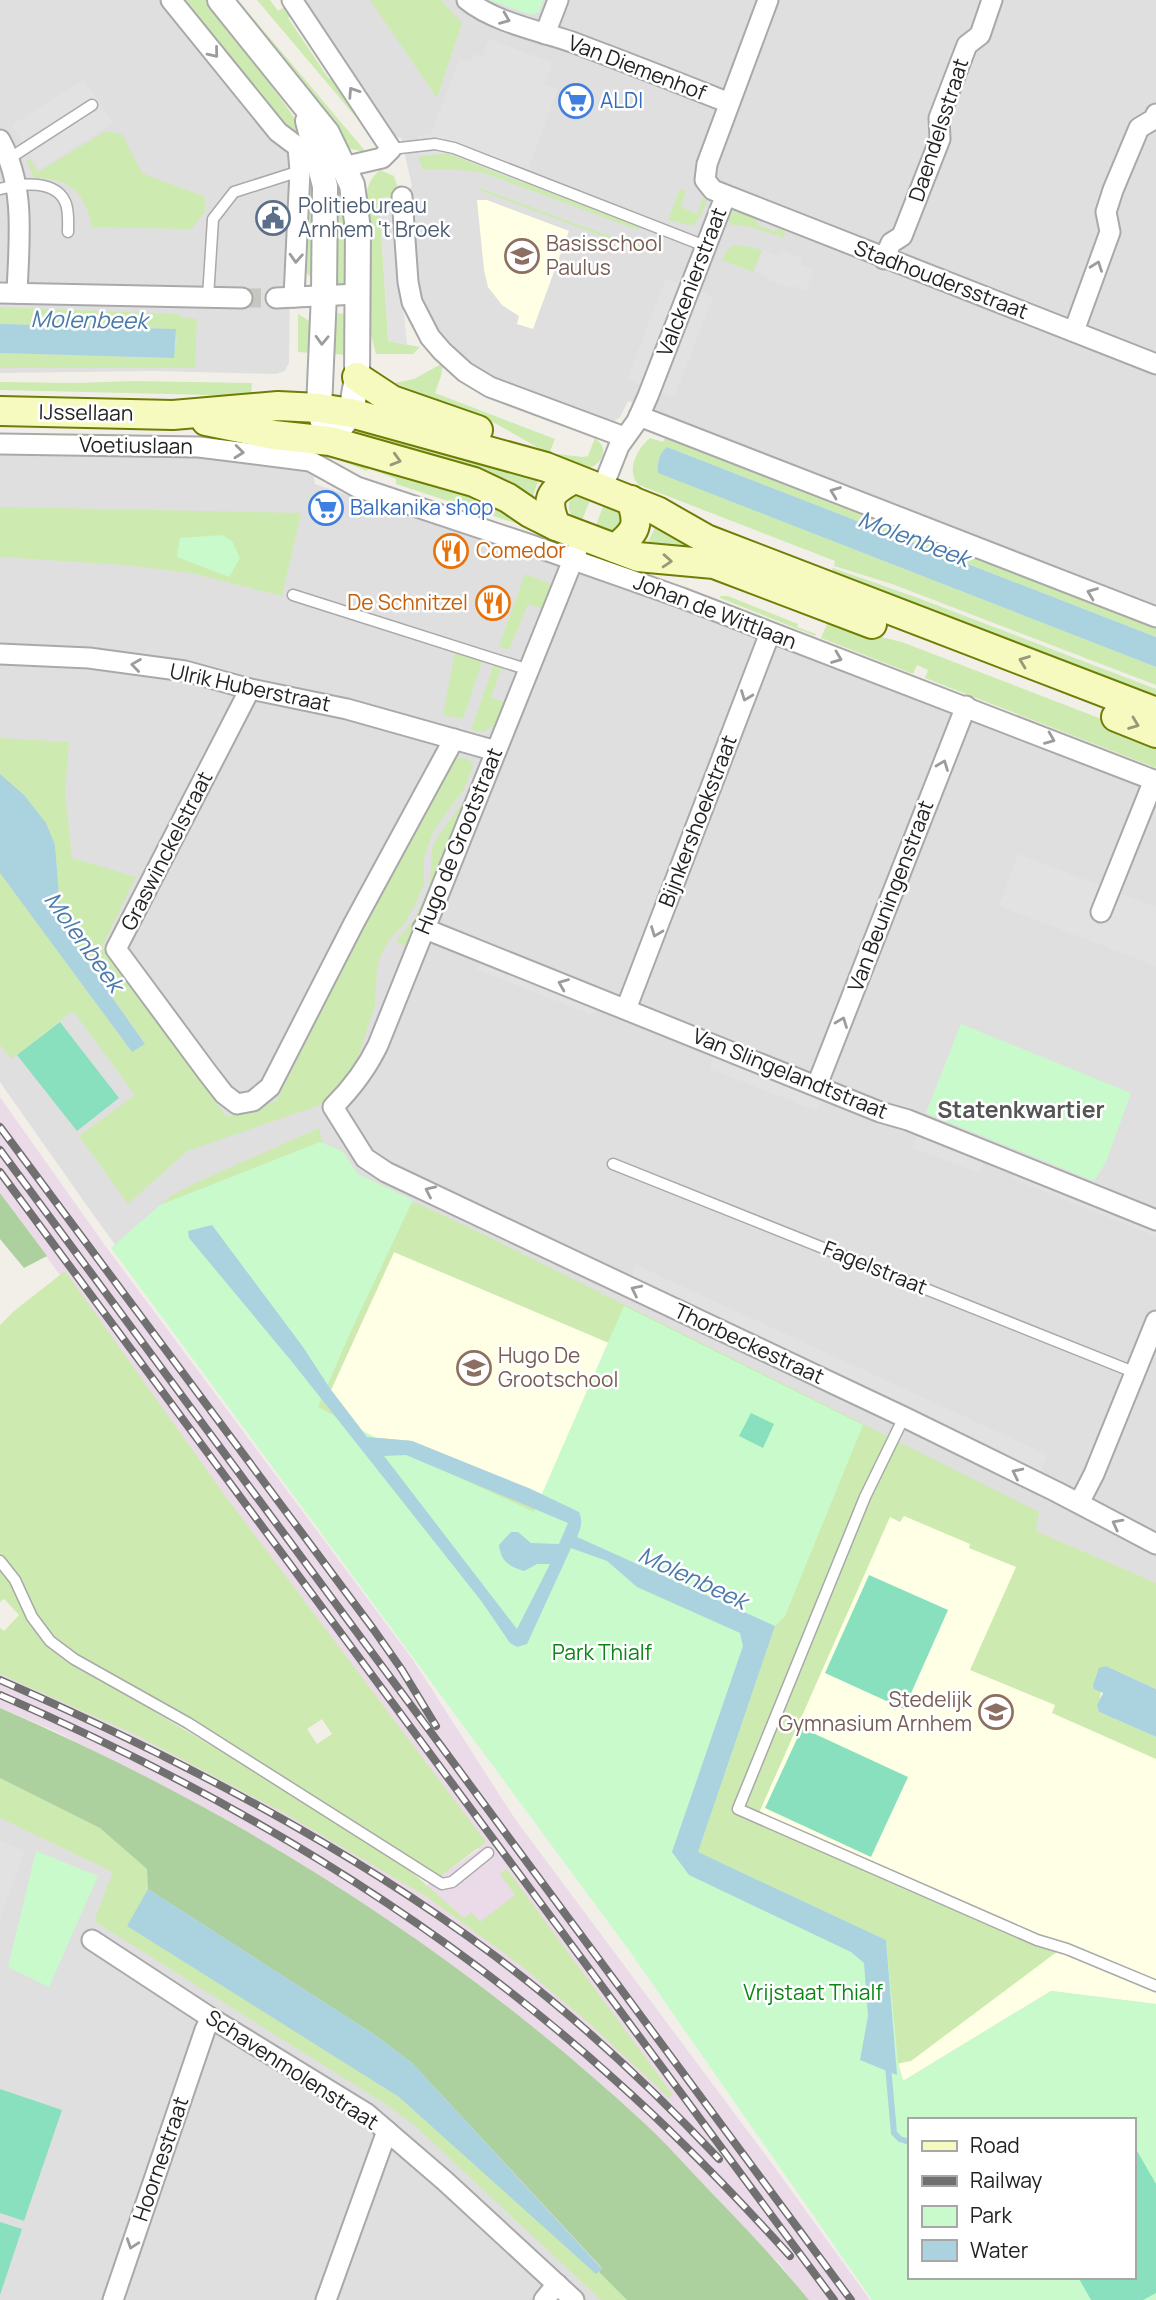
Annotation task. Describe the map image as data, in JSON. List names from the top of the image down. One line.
{"streets":{"main road":["IJssellaan","Johan de Wittlaan"],"street":["Van Diemenhof","Daendelsstraat","Stadhoudersstraat","Valckenierstraat","Voetiuslaan","Ulrik Huberstraat","Bijnkershoekstraat","Hugo de Grootstraat","Graswinckelstraat","Van Beuningenstraat","Van Slingelandtstraat","Thorbeckestraat","Schavenmolenstraat","Hoornestraat"],"lane":["Fagelstraat"]},"crossings":[["Van Diemenhof","Valckenierstraat"],["Daendelsstraat","Stadhoudersstraat"],["Stadhoudersstraat","Valckenierstraat"],["Valckenierstraat","Johan de Wittlaan"],["Valckenierstraat","Hugo de Grootstraat"],["IJssellaan","Johan de Wittlaan"],["Voetiuslaan","Johan de Wittlaan"],["Johan de Wittlaan","Bijnkershoekstraat"],["Johan de Wittlaan","Hugo de Grootstraat"],["Johan de Wittlaan","Van Beuningenstraat"],["Ulrik Huberstraat","Hugo de Grootstraat"],["Ulrik Huberstraat","Graswinckelstraat"],["Bijnkershoekstraat","Van Slingelandtstraat"],["Hugo de Grootstraat","Graswinckelstraat"],["Hugo de Grootstraat","Van Slingelandtstraat"],["Hugo de Grootstraat","Thorbeckestraat"],["Van Beuningenstraat","Van Slingelandtstraat"],["Schavenmolenstraat","Hoornestraat"]],"one_way":["Ulrik Huberstraat","Bijnkershoekstraat","Van Beuningenstraat","Thorbeckestraat","Hoornestraat"],"districts":["Statenkwartier"],"water":["Molenbeek"],"parks":["Park Thialf","Vrijstaat Thialf"],"places":{"supermarket":["ALDI","Balkanika shop"],"public building":["Politiebureau Arnhem 't Broek"],"school or university":["Basisschool Paulus","Hugo De Grootschool","Stedelijk Gymnasium Arnhem"],"restaurant":["Comedor","De Schnitzel"]},"legend":["Road","Railway","Park","Water"]}
